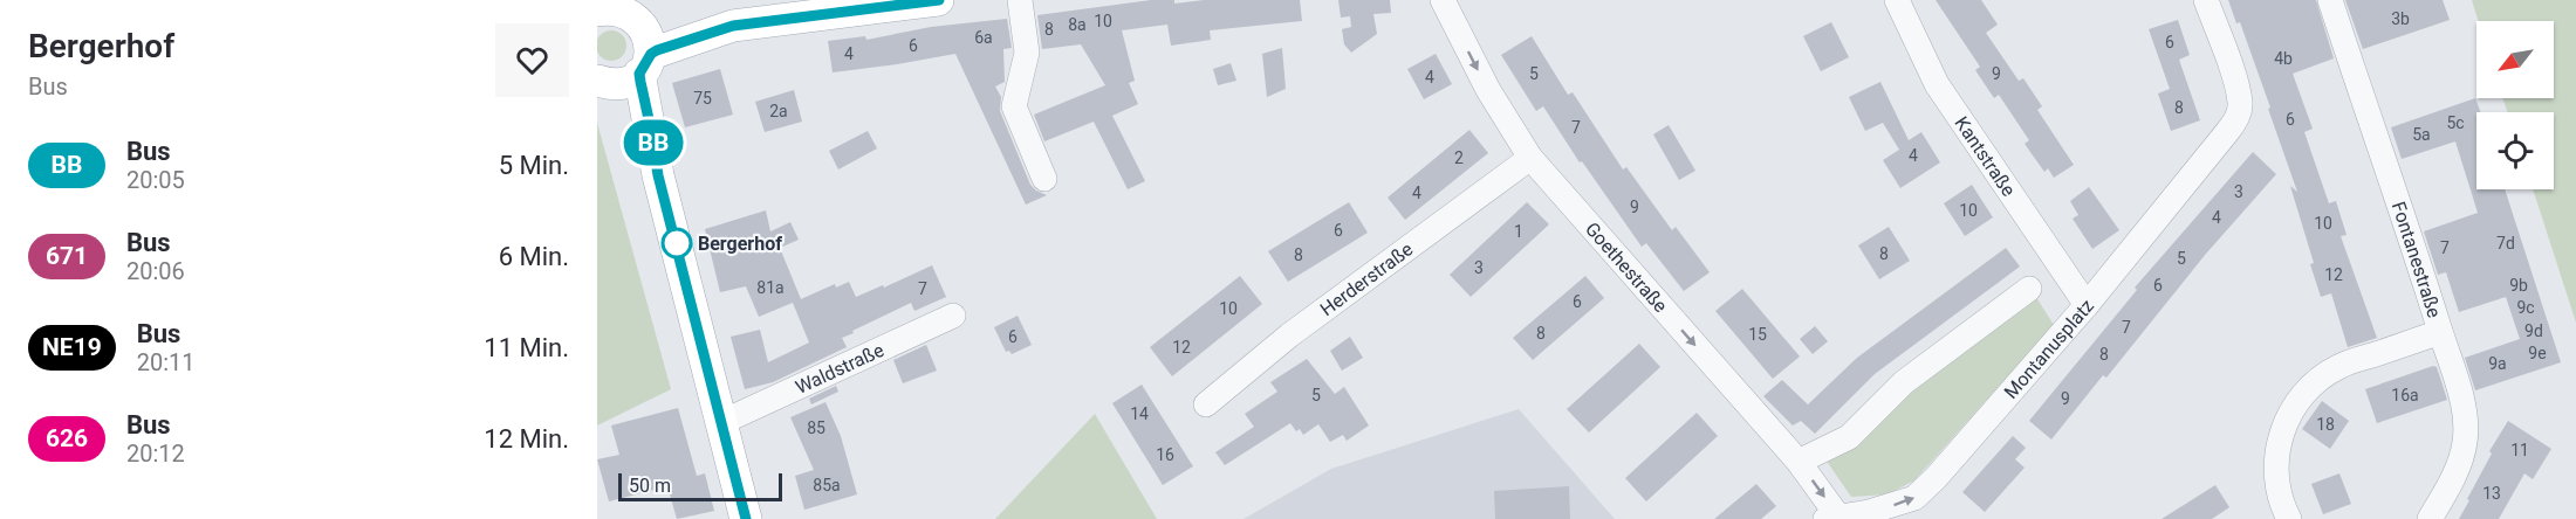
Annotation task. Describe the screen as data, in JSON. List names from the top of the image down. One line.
{"streets":{"street":["Kantstraße","Fontanestraße","Goethestraße","Herderstraße","Montanusplatz","Waldstraße"]},"crossings":[["Kantstraße","Montanusplatz"],["Goethestraße","Herderstraße"],["Goethestraße","Montanusplatz"]],"one_way":["Goethestraße"],"places":["Bergerhof"],"lines":["bus line BB"],"house_numbers":["3b","10","8a","8","6a","6","6","4","4b","5","9","4","75","8","2a","6","5c","7","5a","4","2","3","4","9","10","4","10","6","1","7d","7","8","8","5","3","12","6","9b","81a","7","6","9c","10","7","9d","8","15","6","12","9e","8","9a","5","16a","9","14","18","85","11","16","85a","13"],"scale_bar":"50 m","north":"bottom left","page":{"heading":["Bergerhof","Bus"],"on_map":"BB","list":[{"mark":"BB","name":"Bus","note":"20:05","value":"5 Min."},{"mark":"671","name":"Bus","note":"20:06","value":"6 Min."},{"mark":"NE19","name":"Bus","note":"20:11","value":"11 Min."},{"mark":"626","name":"Bus","note":"20:12","value":"12 Min."}],"scale":"50 m"}}
